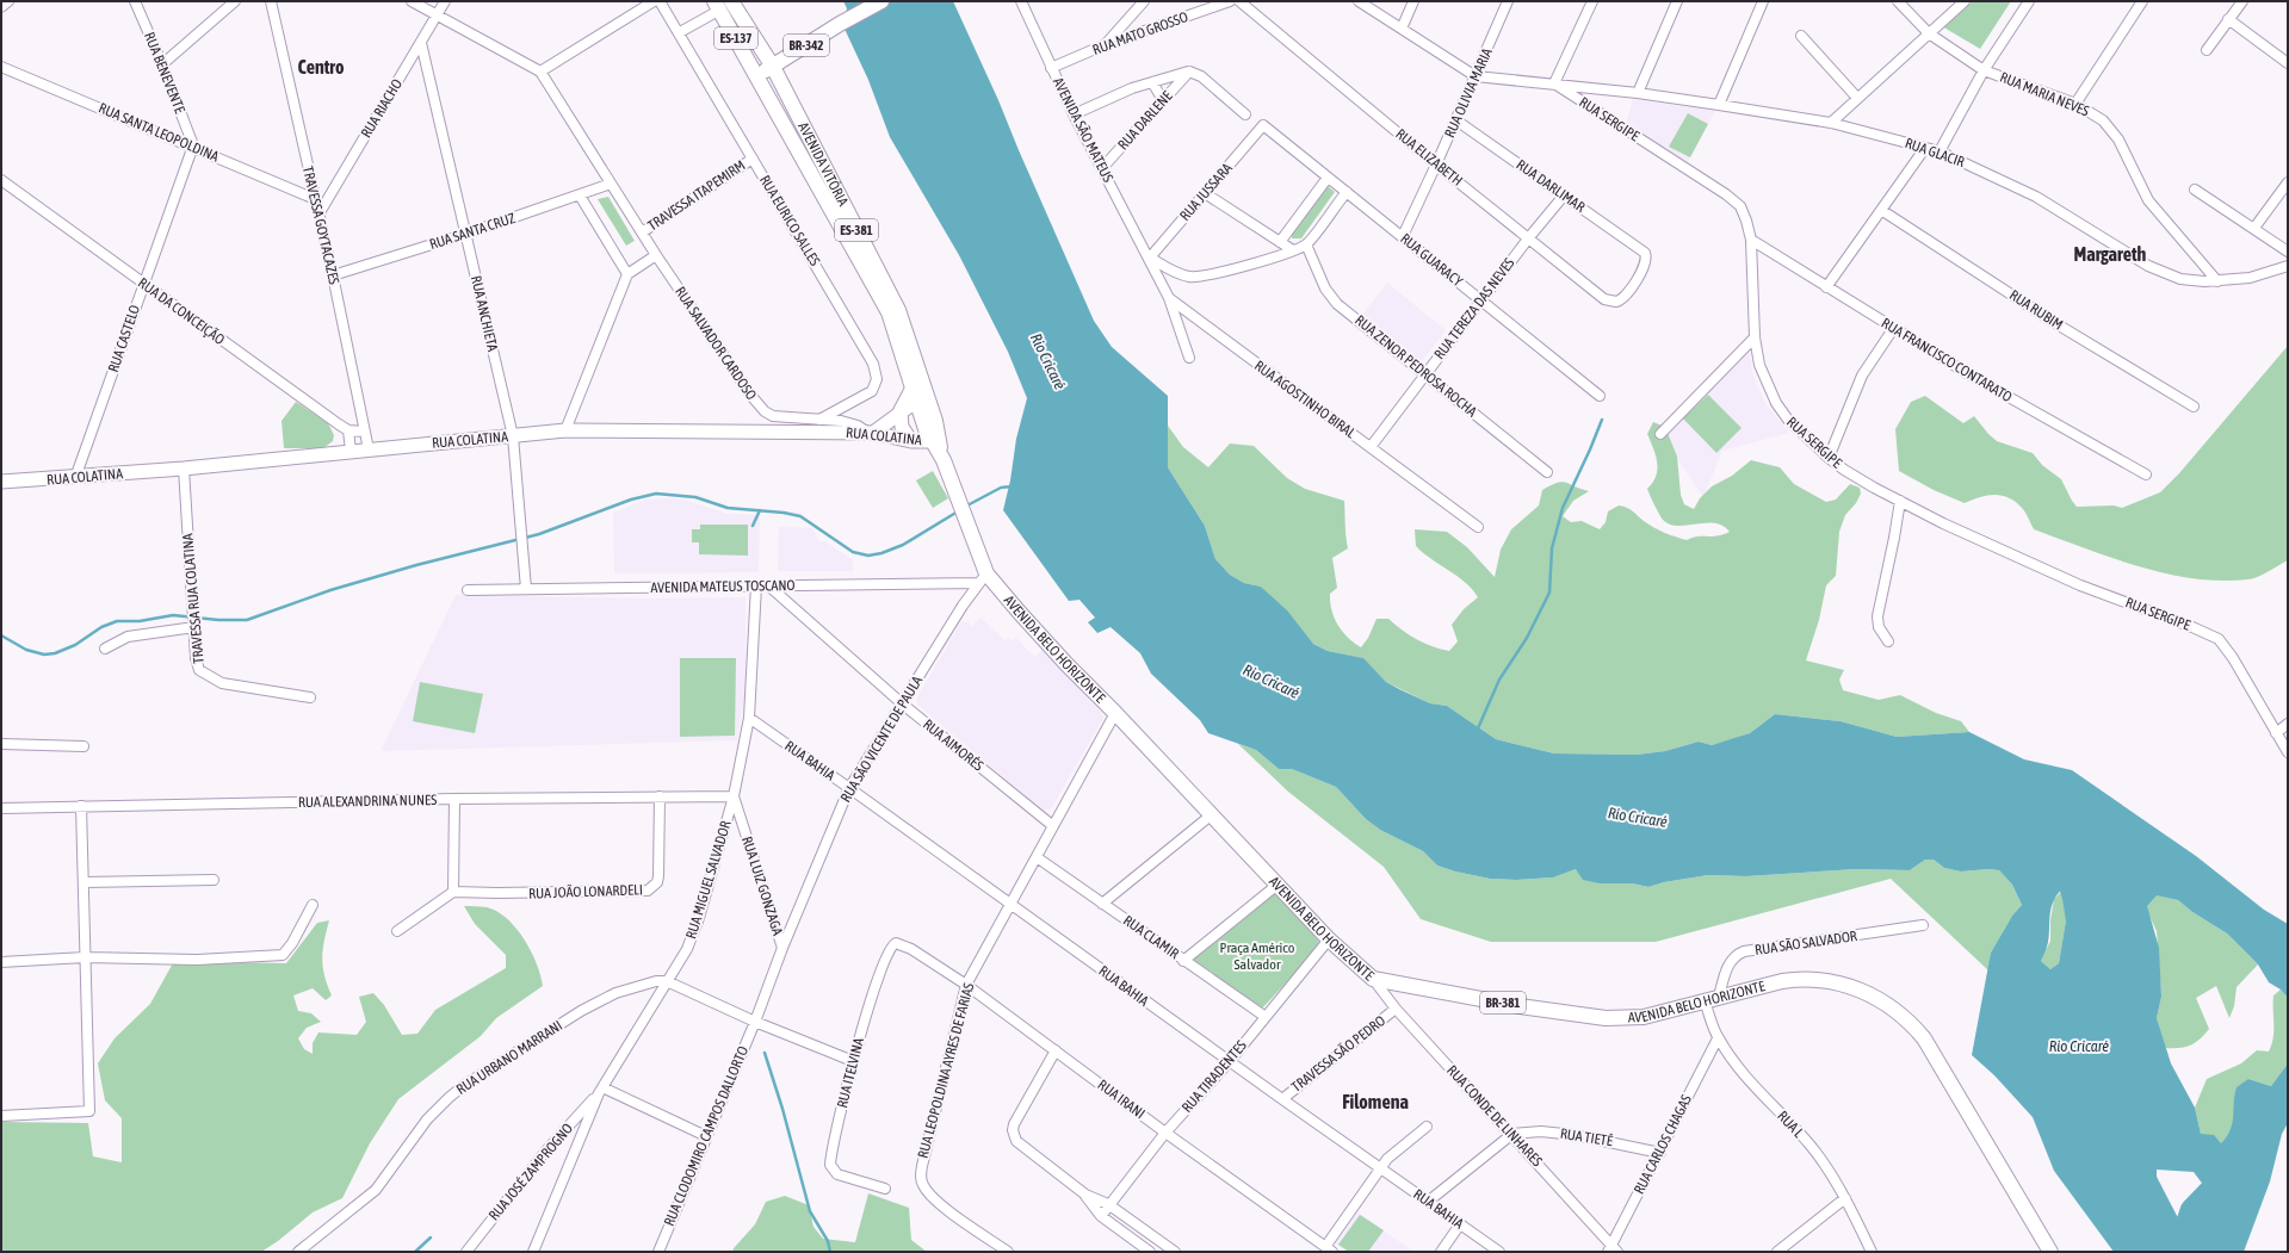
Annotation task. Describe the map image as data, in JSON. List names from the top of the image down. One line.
{"streets":{"main road":["ES-137","BR-342","AVENIDA VITÓRIA","ES-381","RUA COLATINA","AVENIDA BELO HORIZONTE","BR-381"],"street":["RUA MATO GROSSO","RUA BENEVENTE","RUA OLIVIA MARIA","RUA MARIA NEVES","RUA RIACHO","RUA SERGIPE","RUA DARLENE","AVENIDA SÃO MATEUS","RUA SANTA LEOPOLDINA","RUA GLACIR","RUA ELIZABETH","RUA DARLIMAR","RUA JUSSARA","TRAVESSA ITAPEMIRM","RUA EURICO SALLES","TRAVESSA GOYTACAZES","RUA SANTA CRUZ","RUA GUARACY","RUA TEREZA DAS NEVES","RUA RUBIM","RUA DA CONCEIÇÃO","RUA ANCHIETA","RUA CASTELO","RUA SALVADOR CARDOSO","RUA FRANCISCO CONTARATO","RUA ZENOR PEDROSA ROCHA","RUA AGOSTINHO BIRAL","AVENIDA MATEUS TOSCANO","TRAVESSA RUA COLATINA","RUA SÃO VICENTE DE PAULA","RUA AIMORÉS","RUA BAHIA","RUA ALEXANDRINA NUNES","RUA MIGUEL SALVADOR","RUA LUIZ GONZAGA","RUA JOÃO LONARDELI","RUA CLAMIR","RUA SÃO SALVADOR","TRAVESSA SÃO PEDRO","RUA URBANO MARRANI","RUA LEOPOLDINA AYRES DE FARIAS","RUA ITELVINA","RUA TIRADENTES","RUA IRANI","RUA CONDE DE LINHARES","RUA L","RUA CLODOMIRO CAMPOS DALLORTO","RUA TIETÊ","RUA CARLOS CHAGAS","RUA JOSÉ ZAMPROGNO"]},"crossings":[["RUA MATO GROSSO","AVENIDA SÃO MATEUS"],["BR-342","AVENIDA VITÓRIA"],["RUA BENEVENTE","RUA SANTA LEOPOLDINA"],["RUA BENEVENTE","RUA CASTELO"],["RUA OLIVIA MARIA","RUA SERGIPE"],["RUA OLIVIA MARIA","RUA ELIZABETH"],["RUA OLIVIA MARIA","RUA DARLIMAR"],["RUA OLIVIA MARIA","RUA GUARACY"],["RUA MARIA NEVES","RUA GLACIR"],["RUA RIACHO","TRAVESSA GOYTACAZES"],["RUA RIACHO","RUA ANCHIETA"],["RUA SERGIPE","RUA GLACIR"],["RUA SERGIPE","RUA FRANCISCO CONTARATO"],["RUA DARLENE","AVENIDA SÃO MATEUS"],["AVENIDA SÃO MATEUS","RUA JUSSARA"],["AVENIDA SÃO MATEUS","RUA AGOSTINHO BIRAL"],["RUA SANTA LEOPOLDINA","TRAVESSA GOYTACAZES"],["RUA SANTA LEOPOLDINA","RUA CASTELO"],["RUA ELIZABETH","RUA DARLIMAR"],["RUA ELIZABETH","RUA TEREZA DAS NEVES"],["AVENIDA VITÓRIA","RUA COLATINA"],["AVENIDA VITÓRIA","AVENIDA BELO HORIZONTE"],["RUA DARLIMAR","RUA TEREZA DAS NEVES"],["RUA JUSSARA","RUA GUARACY"],["RUA JUSSARA","RUA AGOSTINHO BIRAL"],["TRAVESSA ITAPEMIRM","RUA EURICO SALLES"],["TRAVESSA ITAPEMIRM","RUA SALVADOR CARDOSO"],["RUA EURICO SALLES","RUA SALVADOR CARDOSO"],["TRAVESSA GOYTACAZES","RUA SANTA CRUZ"],["TRAVESSA GOYTACAZES","RUA COLATINA"],["RUA SANTA CRUZ","RUA ANCHIETA"],["RUA SANTA CRUZ","RUA SALVADOR CARDOSO"],["RUA GUARACY","RUA TEREZA DAS NEVES"],["RUA TEREZA DAS NEVES","RUA ZENOR PEDROSA ROCHA"],["RUA TEREZA DAS NEVES","RUA AGOSTINHO BIRAL"],["RUA DA CONCEIÇÃO","RUA CASTELO"],["RUA ANCHIETA","RUA COLATINA"],["RUA ANCHIETA","AVENIDA MATEUS TOSCANO"],["RUA CASTELO","RUA COLATINA"],["RUA SALVADOR CARDOSO","RUA COLATINA"],["RUA COLATINA","TRAVESSA RUA COLATINA"],["RUA COLATINA","AVENIDA BELO HORIZONTE"],["AVENIDA MATEUS TOSCANO","AVENIDA BELO HORIZONTE"],["AVENIDA MATEUS TOSCANO","RUA SÃO VICENTE DE PAULA"],["AVENIDA MATEUS TOSCANO","RUA AIMORÉS"],["AVENIDA MATEUS TOSCANO","RUA MIGUEL SALVADOR"],["AVENIDA BELO HORIZONTE","RUA SÃO VICENTE DE PAULA"],["AVENIDA BELO HORIZONTE","RUA SÃO SALVADOR"],["AVENIDA BELO HORIZONTE","RUA LEOPOLDINA AYRES DE FARIAS"],["AVENIDA BELO HORIZONTE","RUA TIRADENTES"],["AVENIDA BELO HORIZONTE","RUA CONDE DE LINHARES"],["AVENIDA BELO HORIZONTE","RUA L"],["RUA SÃO VICENTE DE PAULA","RUA AIMORÉS"],["RUA SÃO VICENTE DE PAULA","RUA BAHIA"],["RUA SÃO VICENTE DE PAULA","RUA LUIZ GONZAGA"],["RUA SÃO VICENTE DE PAULA","RUA CLODOMIRO CAMPOS DALLORTO"],["RUA AIMORÉS","RUA LEOPOLDINA AYRES DE FARIAS"],["RUA BAHIA","RUA MIGUEL SALVADOR"],["RUA BAHIA","TRAVESSA SÃO PEDRO"],["RUA BAHIA","RUA LEOPOLDINA AYRES DE FARIAS"],["RUA BAHIA","RUA TIRADENTES"],["RUA ALEXANDRINA NUNES","RUA MIGUEL SALVADOR"],["RUA ALEXANDRINA NUNES","RUA LUIZ GONZAGA"],["RUA ALEXANDRINA NUNES","RUA JOÃO LONARDELI"],["RUA MIGUEL SALVADOR","RUA LUIZ GONZAGA"],["RUA MIGUEL SALVADOR","RUA URBANO MARRANI"],["RUA MIGUEL SALVADOR","RUA JOSÉ ZAMPROGNO"],["RUA CLAMIR","RUA LEOPOLDINA AYRES DE FARIAS"],["RUA CLAMIR","RUA TIRADENTES"],["TRAVESSA SÃO PEDRO","RUA CONDE DE LINHARES"],["RUA LEOPOLDINA AYRES DE FARIAS","RUA IRANI"],["RUA ITELVINA","RUA IRANI"],["RUA TIRADENTES","RUA IRANI"],["RUA CONDE DE LINHARES","RUA TIETÊ"],["RUA CONDE DE LINHARES","RUA CARLOS CHAGAS"],["RUA L","RUA CARLOS CHAGAS"],["RUA TIETÊ","RUA CARLOS CHAGAS"]],"districts":["Centro","Margareth","Filomena"],"water":["Rio Cricaré"],"parks":["Praça Américo Salvador"]}
